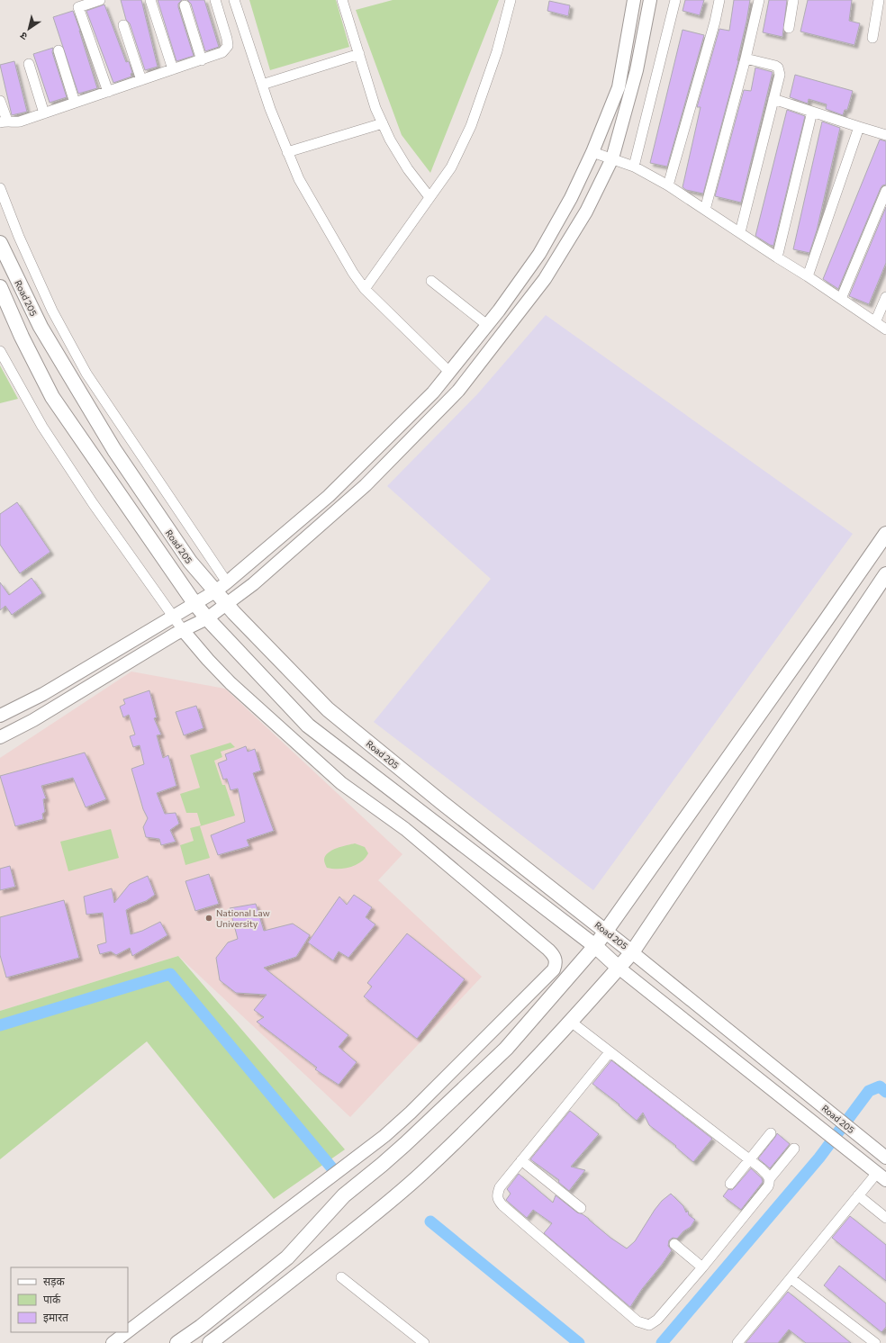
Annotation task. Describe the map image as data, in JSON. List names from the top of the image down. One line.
{"streets":{"main road":["Road 205"]},"places":["National Law University"],"legend":["सड़क","पार्क","इमारत"],"north":"bottom left"}
